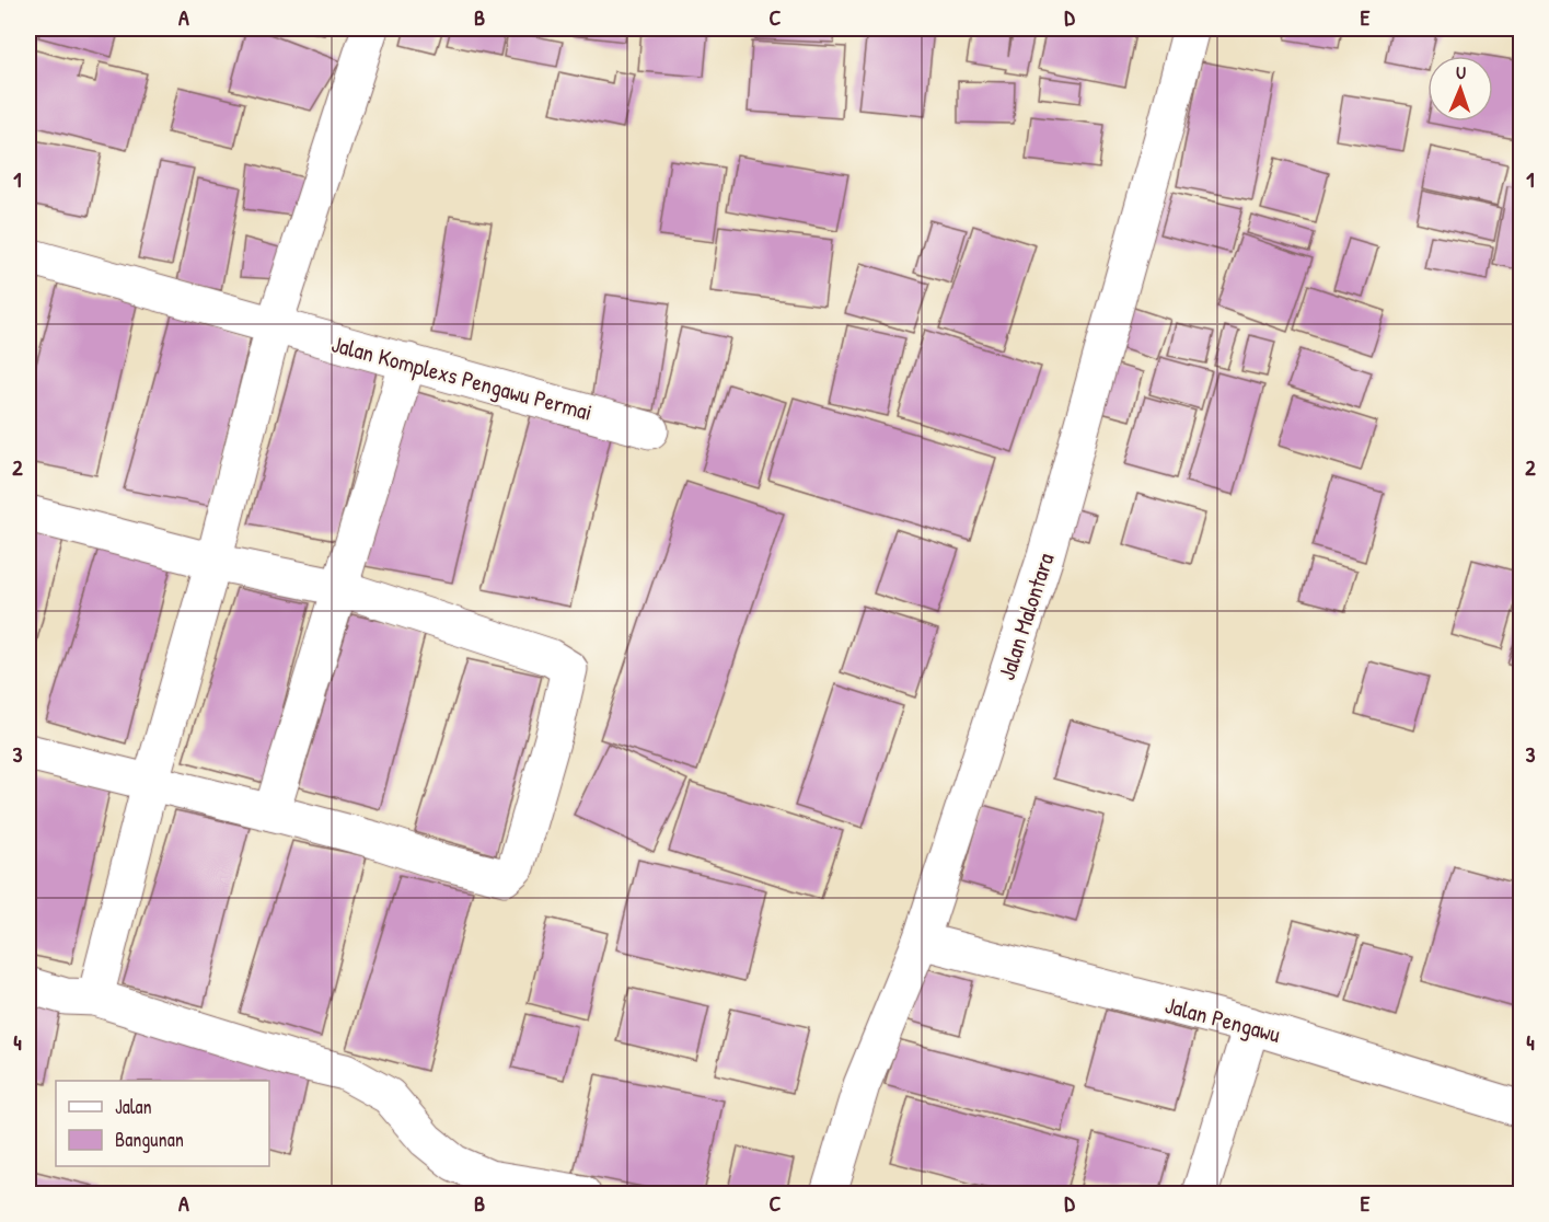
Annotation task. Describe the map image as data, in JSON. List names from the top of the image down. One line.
{"streets":{"street":["Jalan Komplexs Pengawu Permai","Jalan Malontara","Jalan Pengawu"]},"crossings":[["Jalan Malontara","Jalan Pengawu"]],"legend":["Jalan","Bangunan"],"north":"top","grid":{"columns":["A","B","C","D","E"],"rows":["1","2","3","4"]}}
